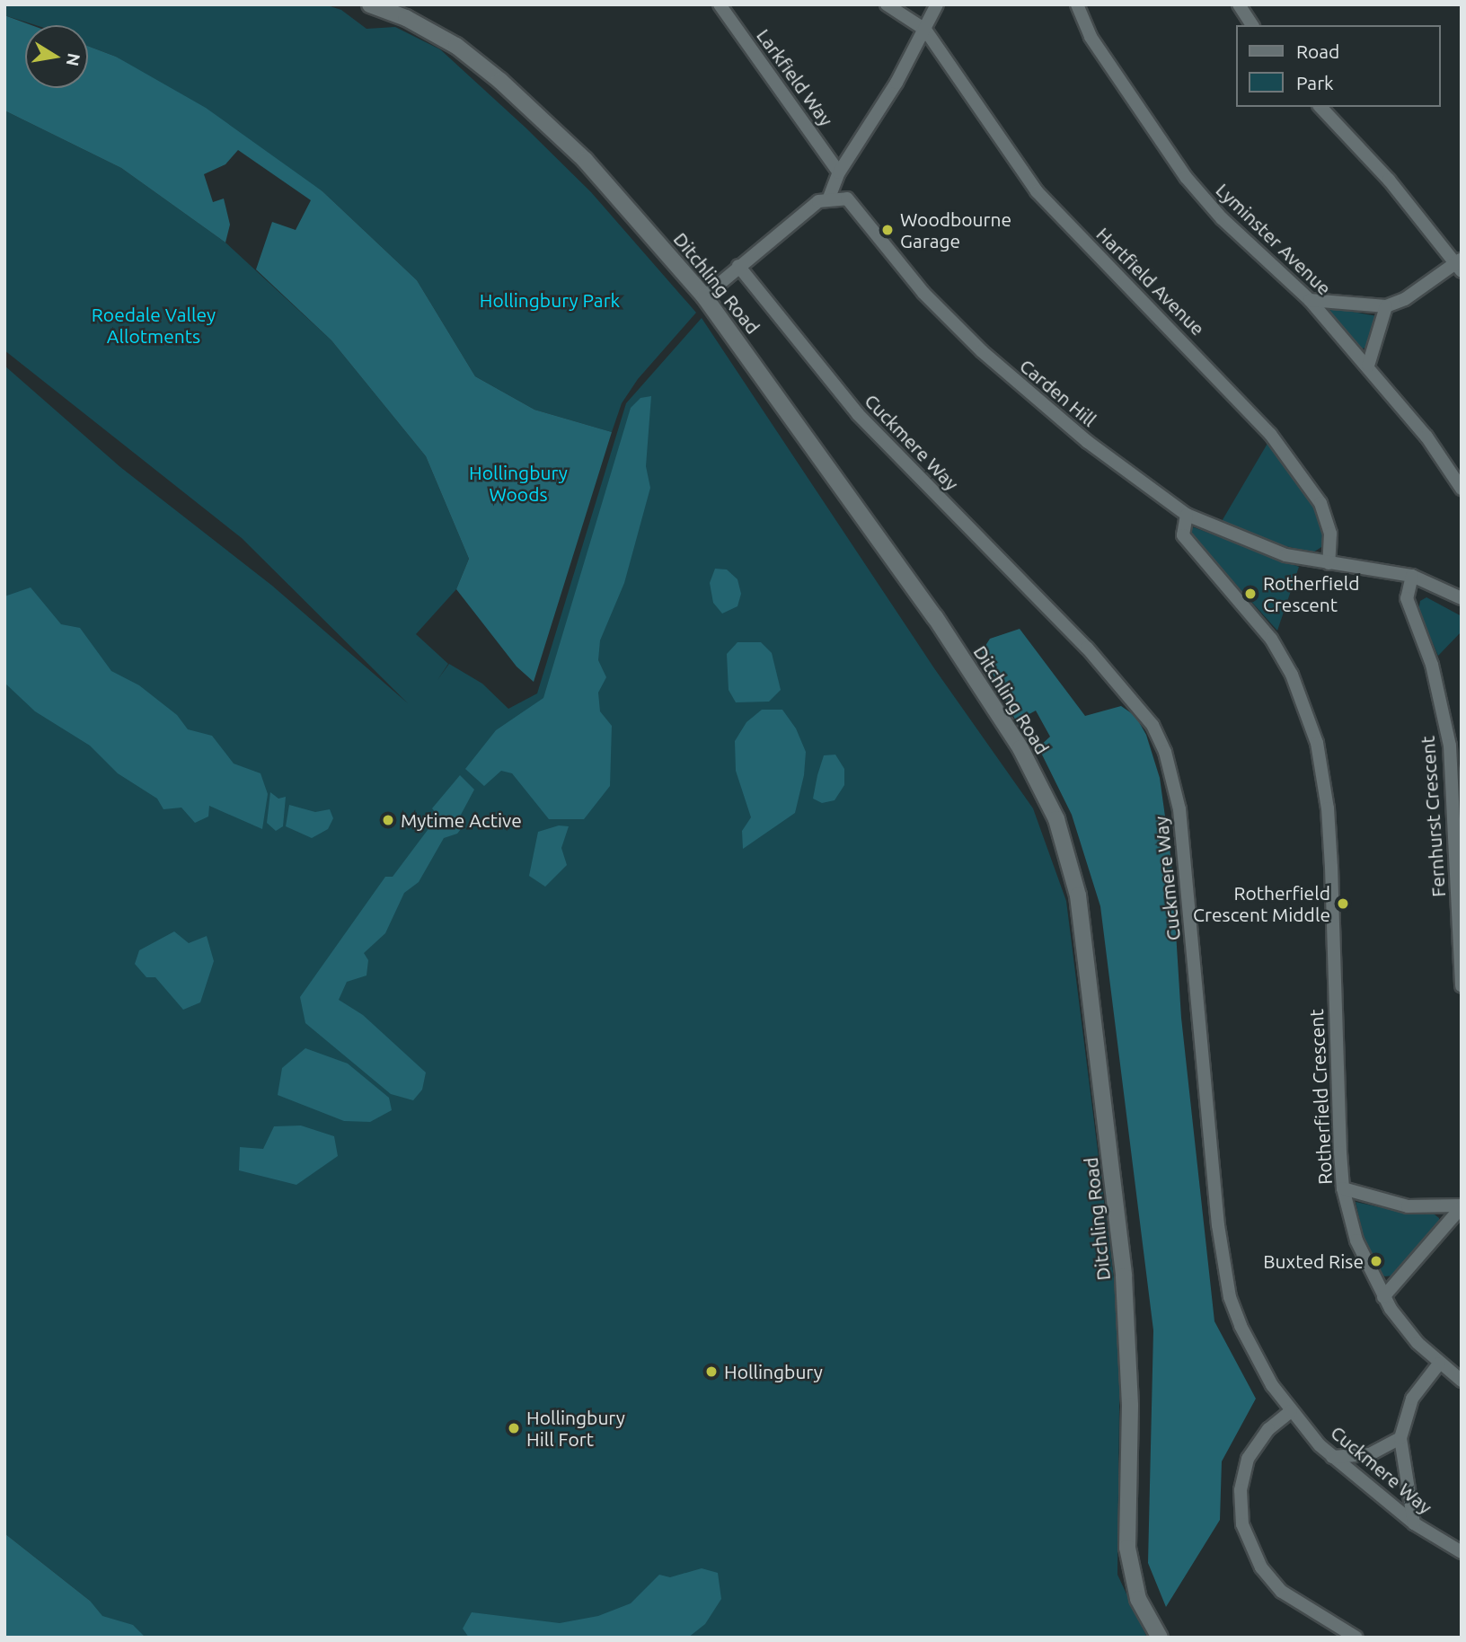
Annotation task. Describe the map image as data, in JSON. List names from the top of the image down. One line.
{"streets":{"street":["Larkfield Way","Lyminster Avenue","Hartfield Avenue","Ditchling Road","Carden Hill","Cuckmere Way","Fernhurst Crescent","Rotherfield Crescent"]},"crossings":[["Hartfield Avenue","Carden Hill"],["Carden Hill","Fernhurst Crescent"],["Carden Hill","Rotherfield Crescent"]],"parks":["Hollingbury Park","Roedale Valley Allotments","Hollingbury Woods"],"places":["Woodbourne Garage","Rotherfield Crescent","Mytime Active","Rotherfield Crescent Middle","Buxted Rise","Hollingbury","Hollingbury Hill Fort"],"legend":["Road","Park"],"north":"right"}
